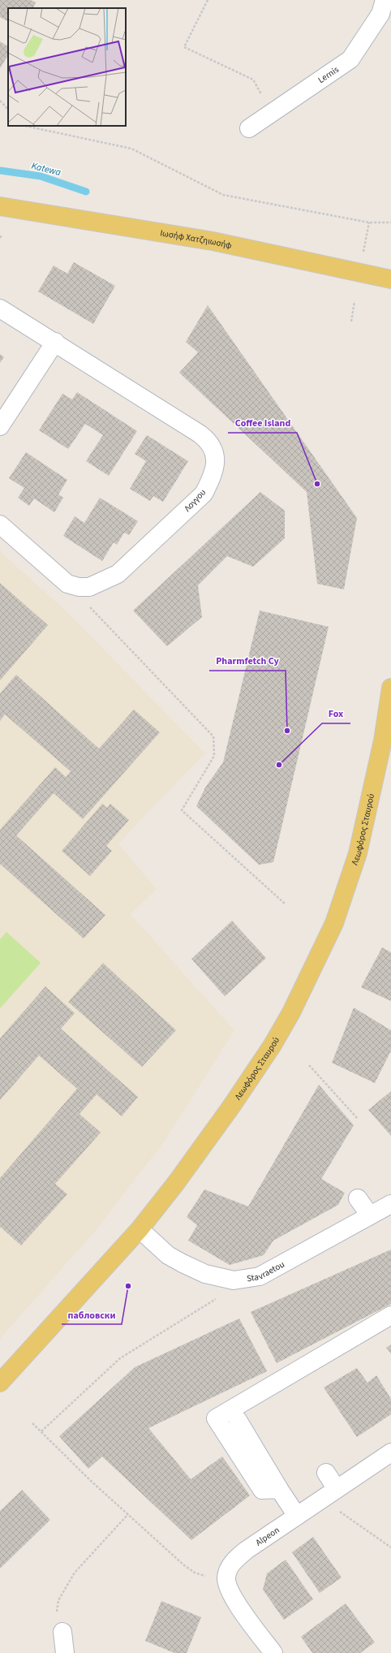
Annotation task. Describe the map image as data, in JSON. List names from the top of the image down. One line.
{"streets":{"main road":["Ιωσήφ Χατζηιωσήφ","Λεωφόρος Σταυρού"],"street":["Lernis","Λογγου","Stavraetou","Alpeon"]},"crossings":[["Λεωφόρος Σταυρού","Stavraetou"]],"water":["Katewa"],"places":["Coffee Island","Pharmfetch Cy","Fox","пабловски"]}
